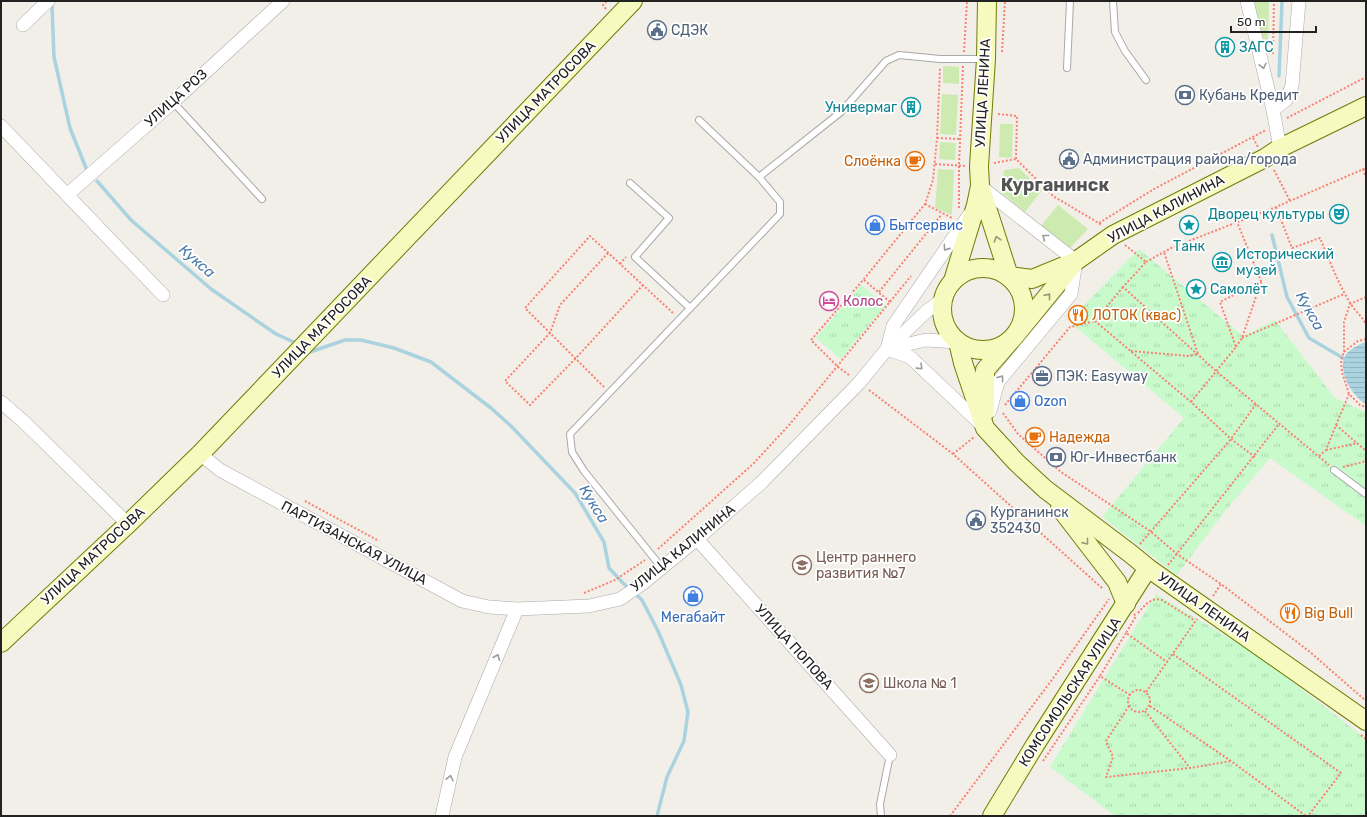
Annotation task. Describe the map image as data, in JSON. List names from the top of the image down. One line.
{"streets":{"street":["УЛИЦА МАТРОСОВА","УЛИЦА ЛЕНИНА","УЛИЦА РОЗ","УЛИЦА КАЛИНИНА","ПАРТИЗАНСКАЯ УЛИЦА","УЛИЦА ПОПОВА","КОМСОМОЛЬСКАЯ УЛИЦА"]},"crossings":[["УЛИЦА МАТРОСОВА","ПАРТИЗАНСКАЯ УЛИЦА"],["УЛИЦА ЛЕНИНА","УЛИЦА КАЛИНИНА"],["УЛИЦА ЛЕНИНА","КОМСОМОЛЬСКАЯ УЛИЦА"],["УЛИЦА КАЛИНИНА","ПАРТИЗАНСКАЯ УЛИЦА"],["УЛИЦА КАЛИНИНА","УЛИЦА ПОПОВА"]],"districts":["Курганинск"],"water":["Кукса"],"places":{"public building":["СДЭК","Администрация района/города","Курганинск 352430"],"building":["ЗАГС","Универмаг"],"bank":["Кубань Кредит","Юг-Инвестбанк"],"cafe":["Слоёнка","Надежда"],"theatre":["Дворец культуры"],"shop":["Бытсервис","Ozon","Мегабайт"],"place":["Танк","Самолёт"],"museum":["Исторический музей"],"hotel":["Колос"],"restaurant":["ЛОТОК (квас)","Big Bull"],"office":["ПЭК: Easyway"],"school or university":["Центр раннего развития №7","Школа № 1"]},"scale_bar":"50 m"}
